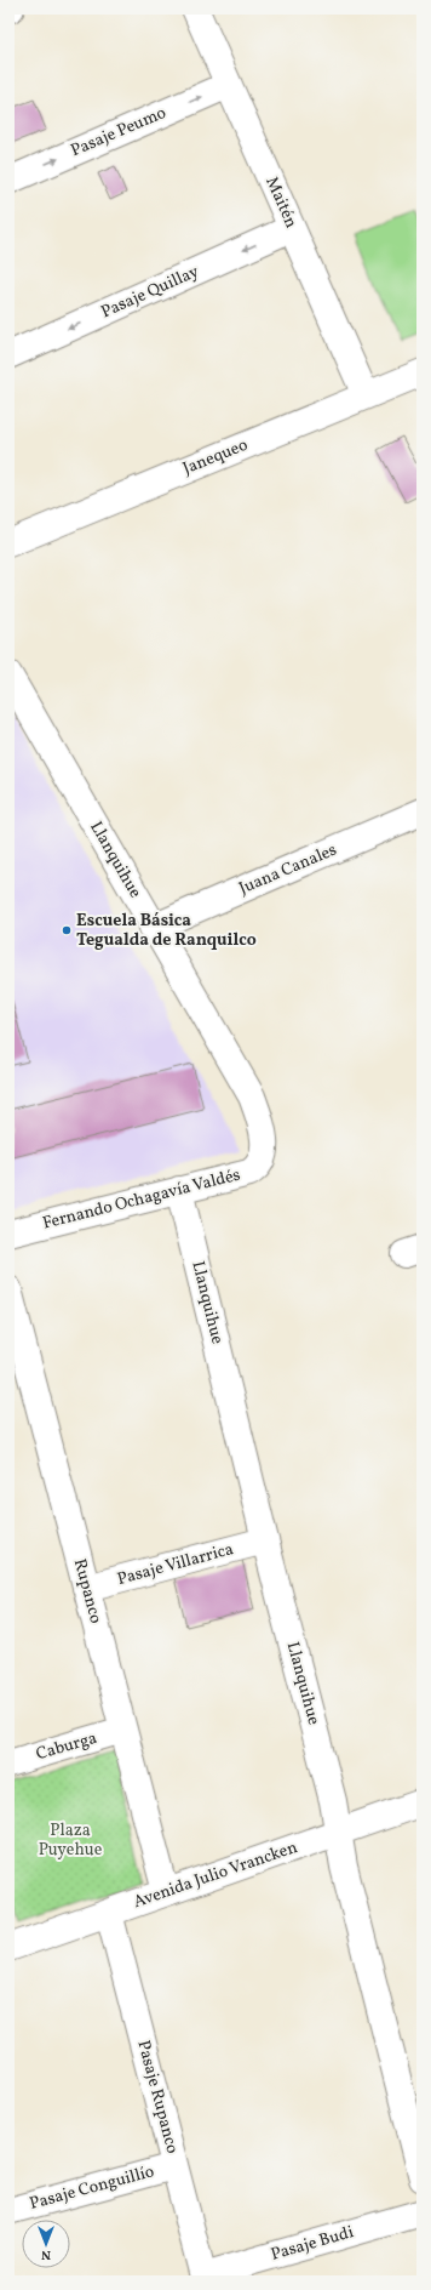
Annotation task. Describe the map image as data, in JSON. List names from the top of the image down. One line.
{"streets":{"street":["Pasaje Peumo","Maitén","Pasaje Quillay","Janequeo","Llanquihue","Juana Canales","Fernando Ochagavía Valdés","Pasaje Villarrica","Rupanco","Caburga","Avenida Julio Vrancken","Pasaje Rupanco","Pasaje Conguillío","Pasaje Budi"]},"crossings":[["Pasaje Peumo","Maitén"],["Maitén","Pasaje Quillay"],["Maitén","Janequeo"],["Llanquihue","Juana Canales"],["Llanquihue","Fernando Ochagavía Valdés"],["Llanquihue","Pasaje Villarrica"],["Llanquihue","Avenida Julio Vrancken"],["Pasaje Villarrica","Rupanco"],["Rupanco","Caburga"],["Rupanco","Avenida Julio Vrancken"],["Avenida Julio Vrancken","Pasaje Rupanco"],["Pasaje Rupanco","Pasaje Conguillío"],["Pasaje Rupanco","Pasaje Budi"]],"one_way":["Pasaje Peumo","Pasaje Quillay"],"parks":["Plaza Puyehue"],"places":["Escuela Básica Tegualda de Ranquilco"],"north":"bottom"}
